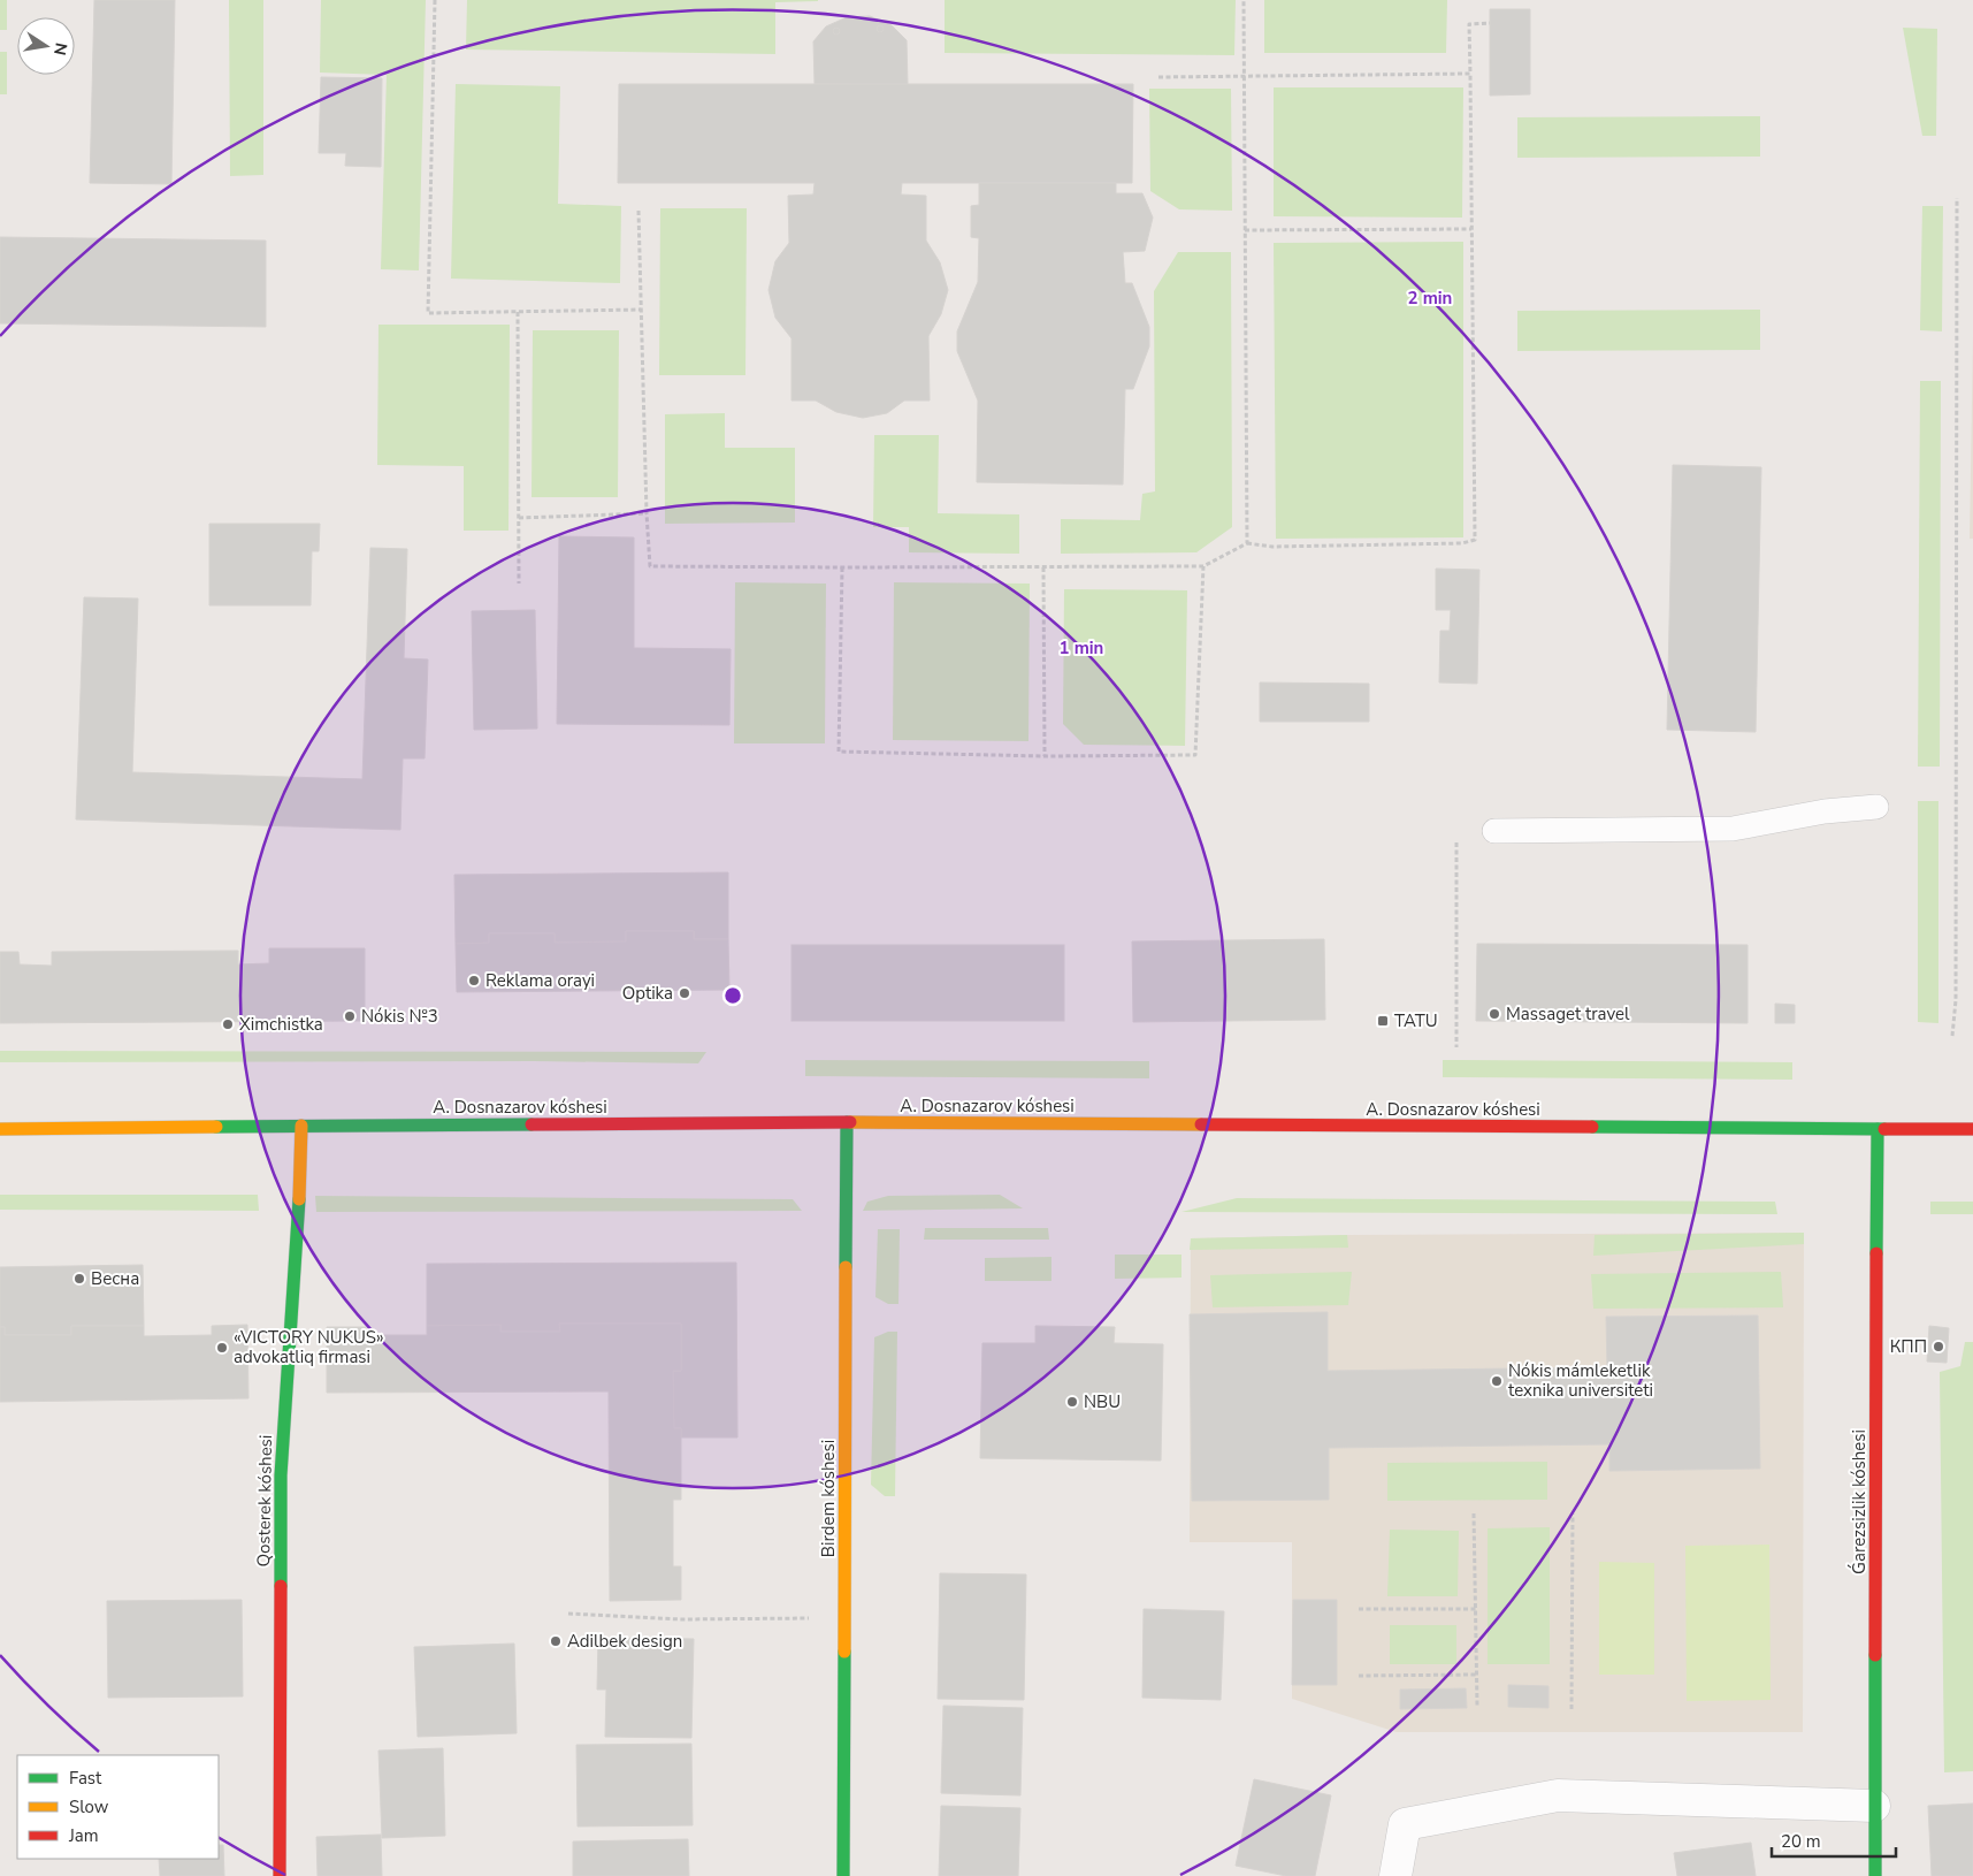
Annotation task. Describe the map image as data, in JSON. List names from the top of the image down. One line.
{"streets":{"street":["A. Dosnazarov kóshesi","Birdem kóshesi","Qosterek kóshesi","Ǵarezsizlik kóshesi"]},"crossings":[["A. Dosnazarov kóshesi","Birdem kóshesi"],["A. Dosnazarov kóshesi","Qosterek kóshesi"],["A. Dosnazarov kóshesi","Ǵarezsizlik kóshesi"]],"places":{"other":["Reklama orayi","Optika","Massaget travel","Nókis №3","Ximchistka","Весна","КПП","«VICTORY NUKUS» advokatliq firmasi","Nókis mámleketlik texnika universiteti","NBU","Adilbek design"],"transit":["TATU"]},"legend":["Fast","Slow","Jam"],"scale_bar":"20 m","north":"right","rings":["2 min","1 min"]}
